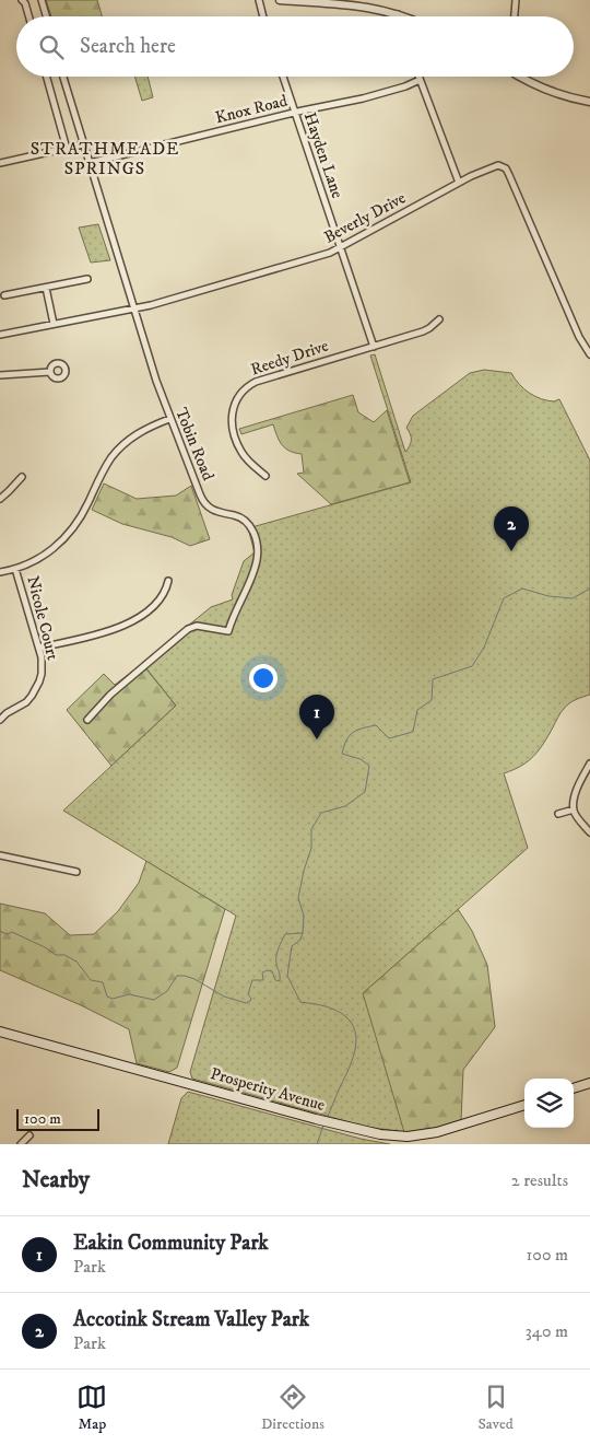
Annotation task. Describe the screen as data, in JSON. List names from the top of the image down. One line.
{"streets":{"main road":["Prosperity Avenue"],"street":["Knox Road","Hayden Lane","Beverly Drive","Reedy Drive","Tobin Road","Nicole Court"]},"crossings":[["Knox Road","Hayden Lane"],["Knox Road","Tobin Road"],["Hayden Lane","Beverly Drive"],["Hayden Lane","Reedy Drive"],["Beverly Drive","Tobin Road"]],"districts":["STRATHMEADE SPRINGS"],"scale_bar":"100 m","page":{"search":"Search here","pins":["2","1"],"scale":"100 m","heading":["Nearby","2 results"],"list":[{"mark":"1","name":"Eakin Community Park","note":"Park","value":"100 m"},{"mark":"2","name":"Accotink Stream Valley Park","note":"Park","value":"340 m"}],"nav":["Map","Directions","Saved"]}}
